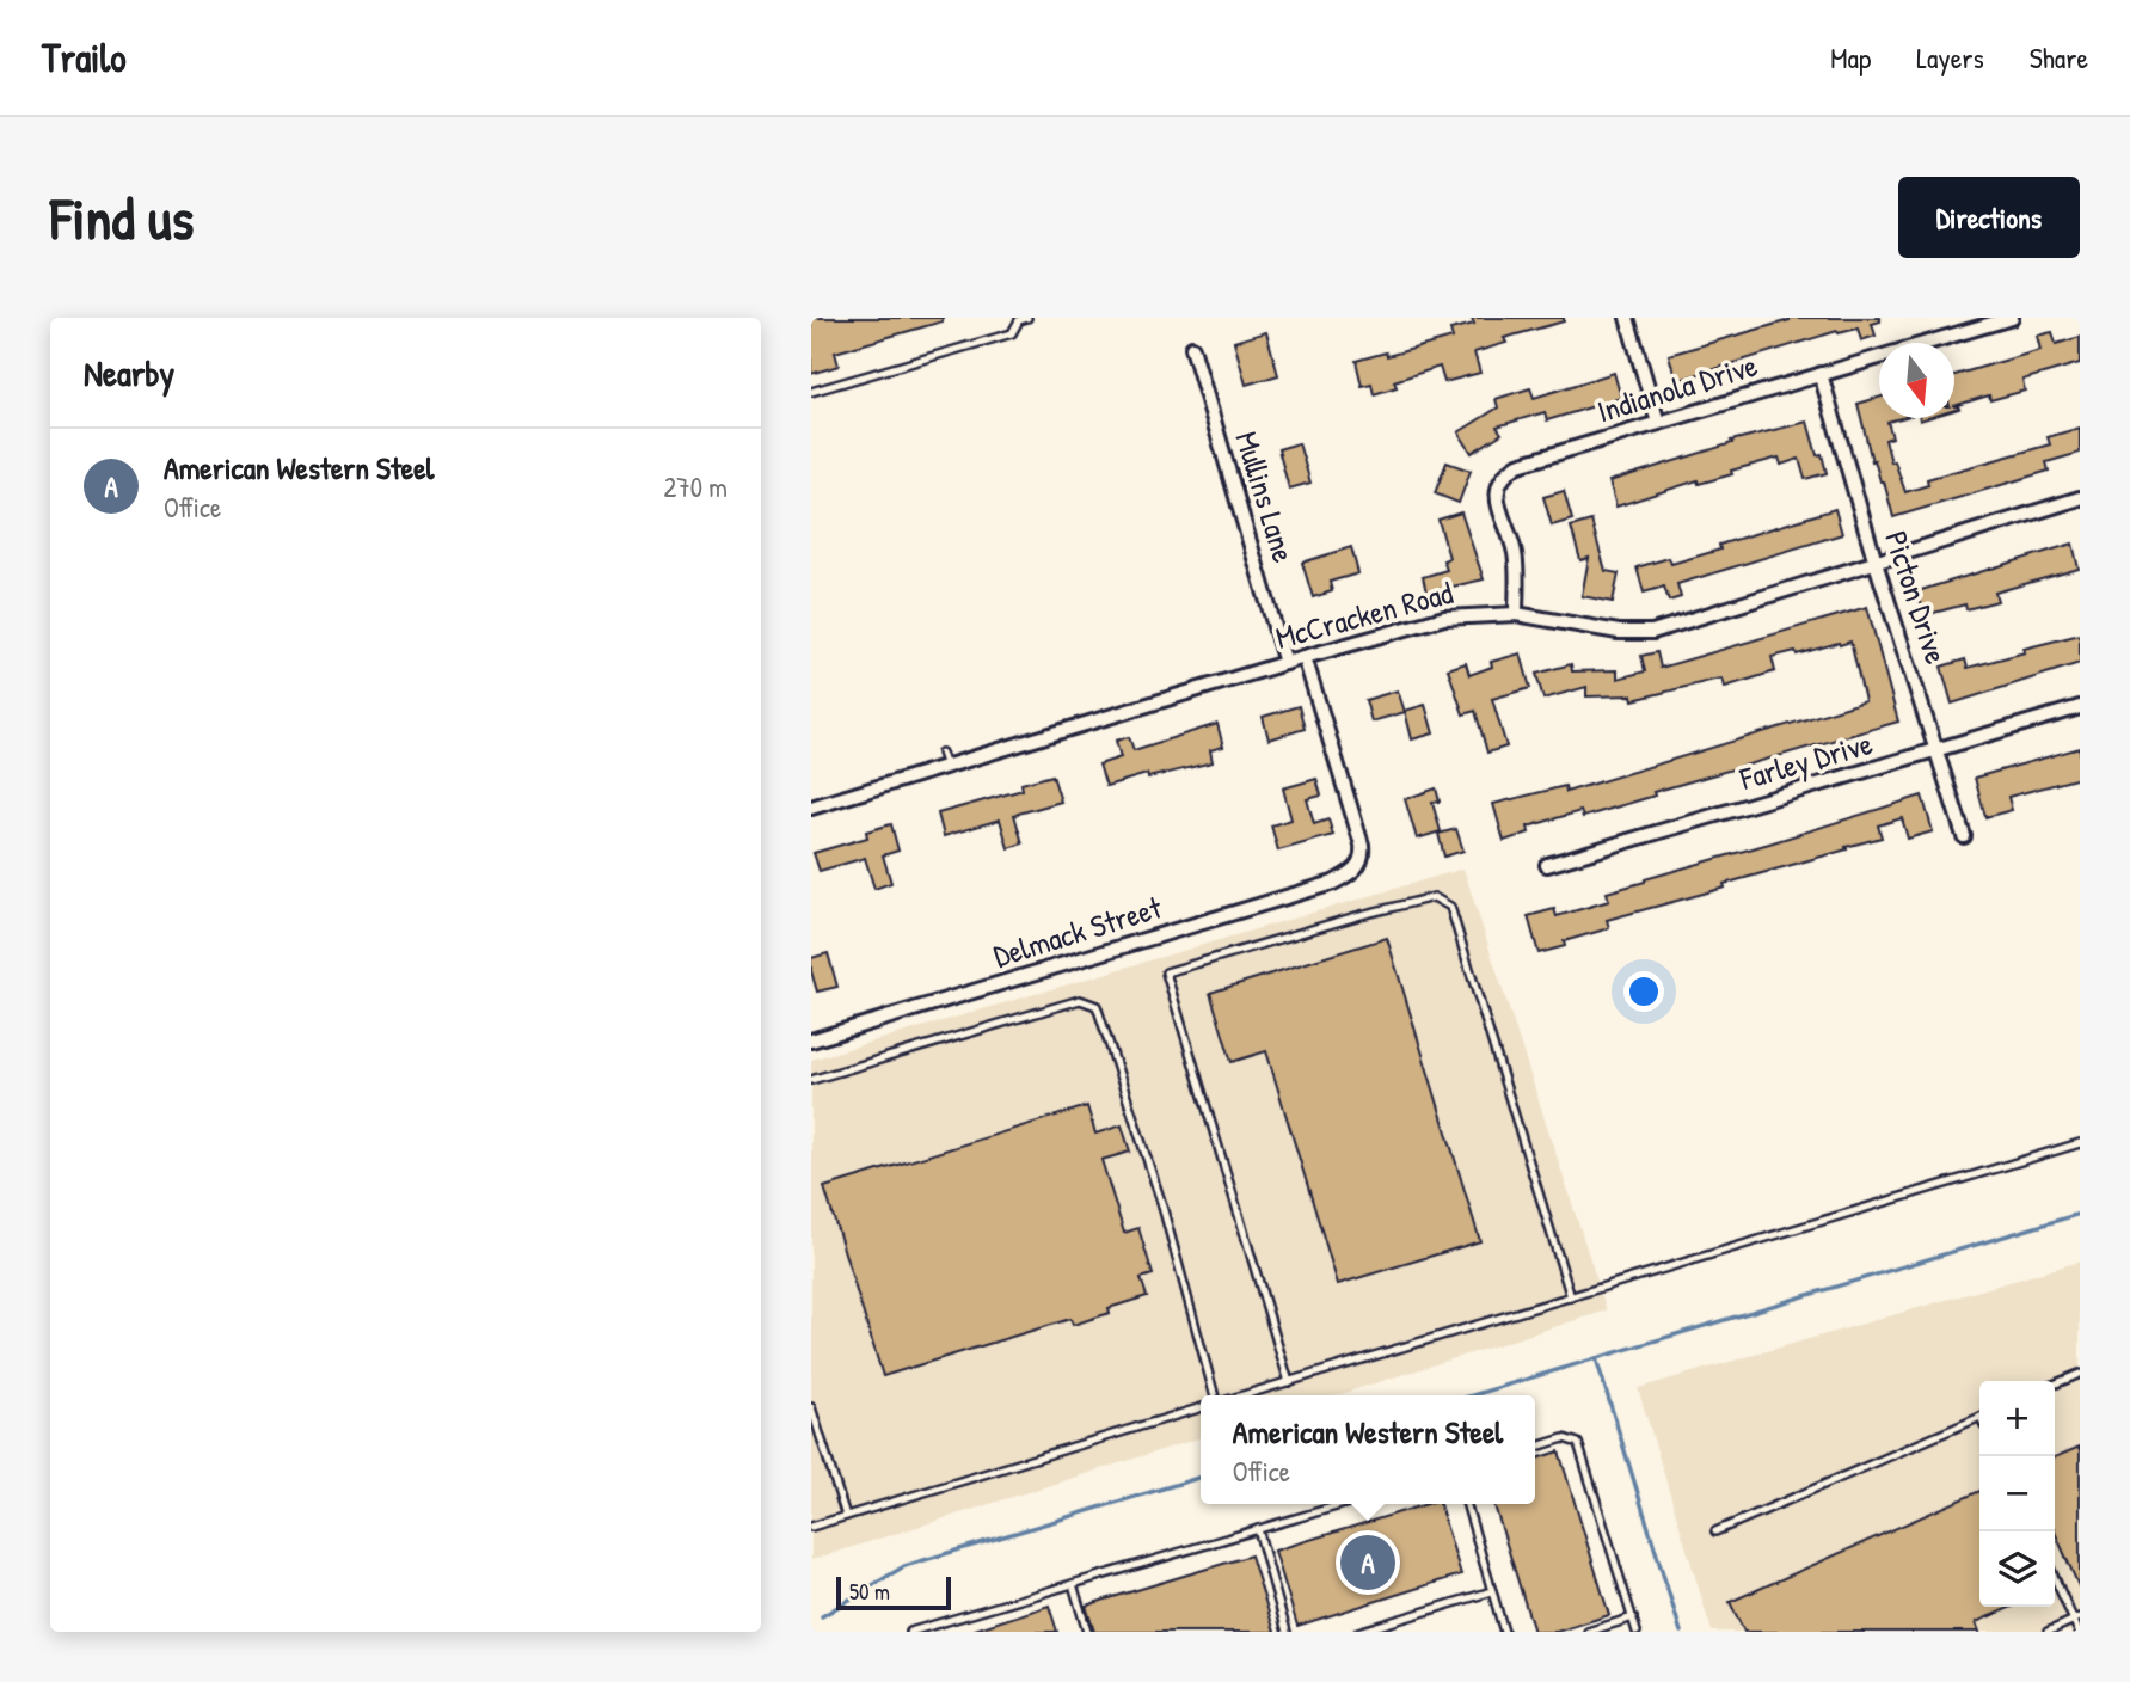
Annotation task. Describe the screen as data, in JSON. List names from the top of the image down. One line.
{"streets":{"street":["Indianola Drive","Mullins Lane","Picton Drive","McCracken Road","Farley Drive","Delmack Street"]},"crossings":[["Indianola Drive","Picton Drive"],["Indianola Drive","McCracken Road"],["Mullins Lane","McCracken Road"],["Picton Drive","McCracken Road"],["Picton Drive","Farley Drive"],["McCracken Road","Delmack Street"]],"scale_bar":"50 m","north":"bottom","page":{"header":"Trailo","nav":["Map","Layers","Share"],"buttons":"Directions","title":"Find us","heading":"Nearby","list":[{"mark":"A","name":"American Western Steel","note":"Office","value":"270 m"}],"map_buttons":["+","−"],"popup":["American Western Steel","Office"],"pins":"A","scale":"50 m"}}
